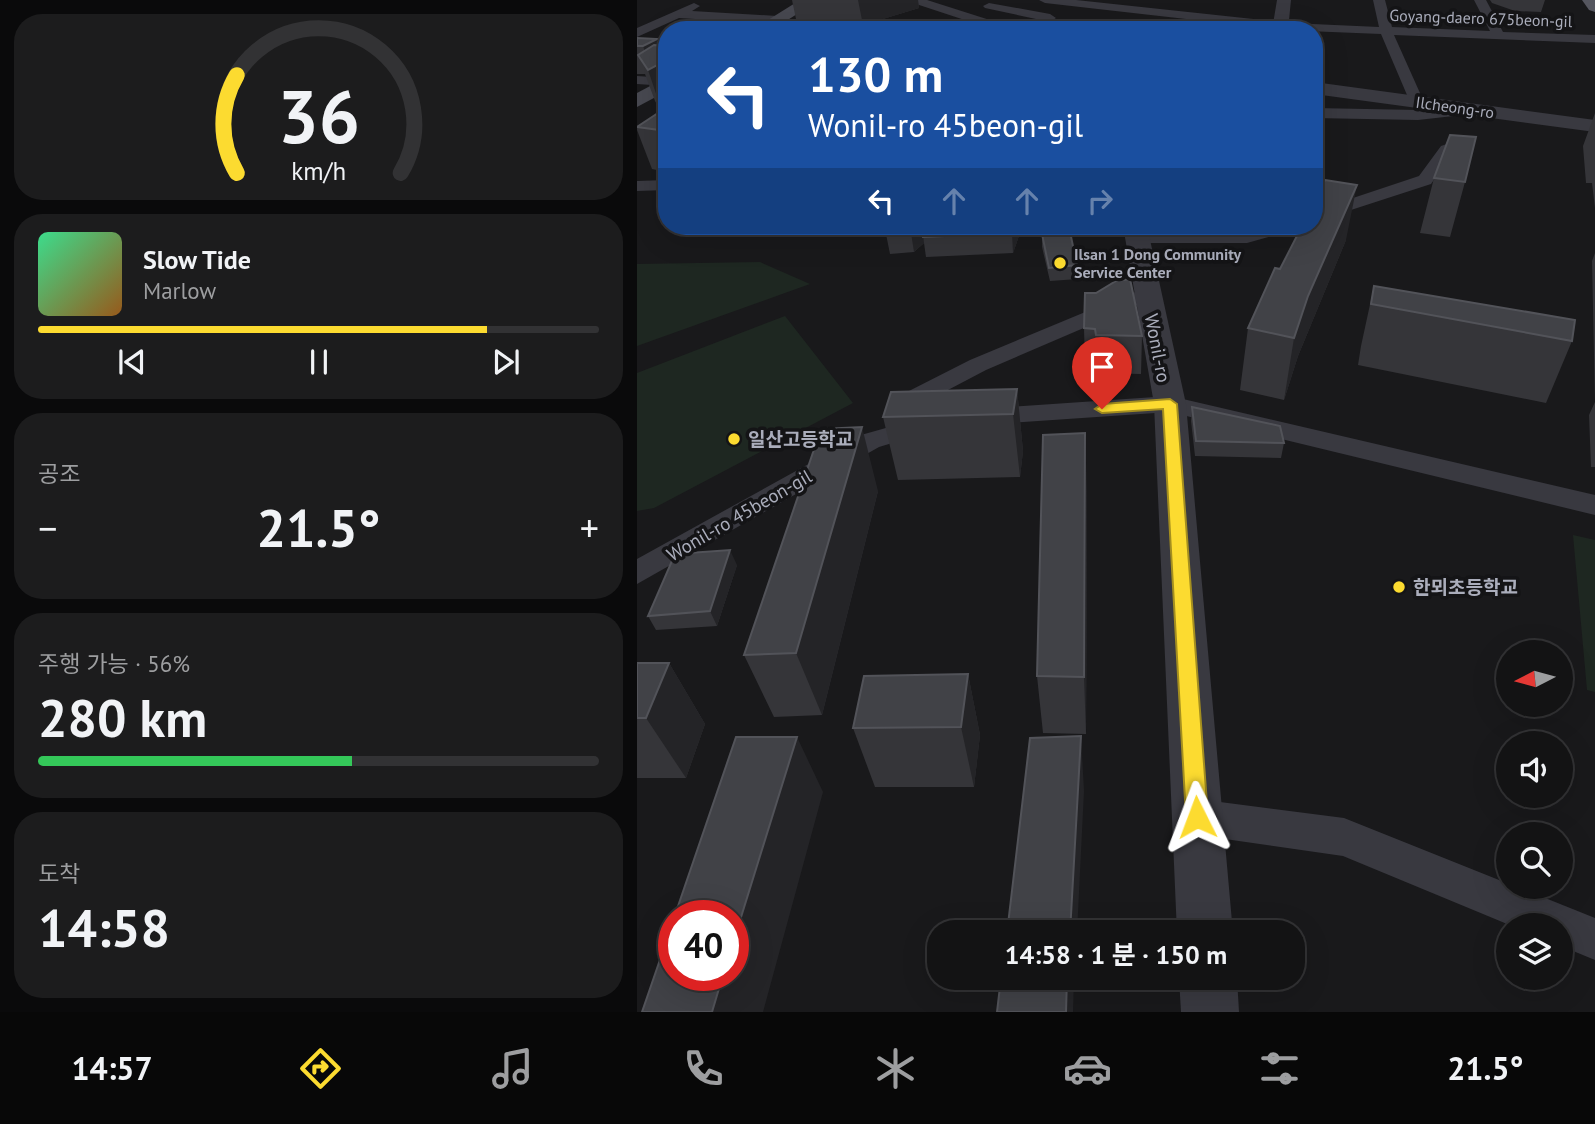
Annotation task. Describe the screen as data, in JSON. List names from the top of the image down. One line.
{"streets":{"street":["Goyang-daero 675beon-gil","Ilcheong-ro","Wonil-ro","Wonil-ro 45beon-gil"]},"crossings":[["Wonil-ro","Wonil-ro 45beon-gil"]],"places":["Ilsan 1 Dong Community Service Center","일산고등학교","한뫼초등학교"],"north":"left","page":{"turn":["130 m","Wonil-ro 45beon-gil"],"song":["Slow Tide","Marlow"],"tile":["공조",["주행 가능 · 56%","280 km"],["도착","14:58"]],"heat":["−","21.5°","+"],"limit":"40","trip":"14:58 · 1 분 · 150 m","tabs":["14:57","21.5°"],"gauge":["36","km/h"]}}
